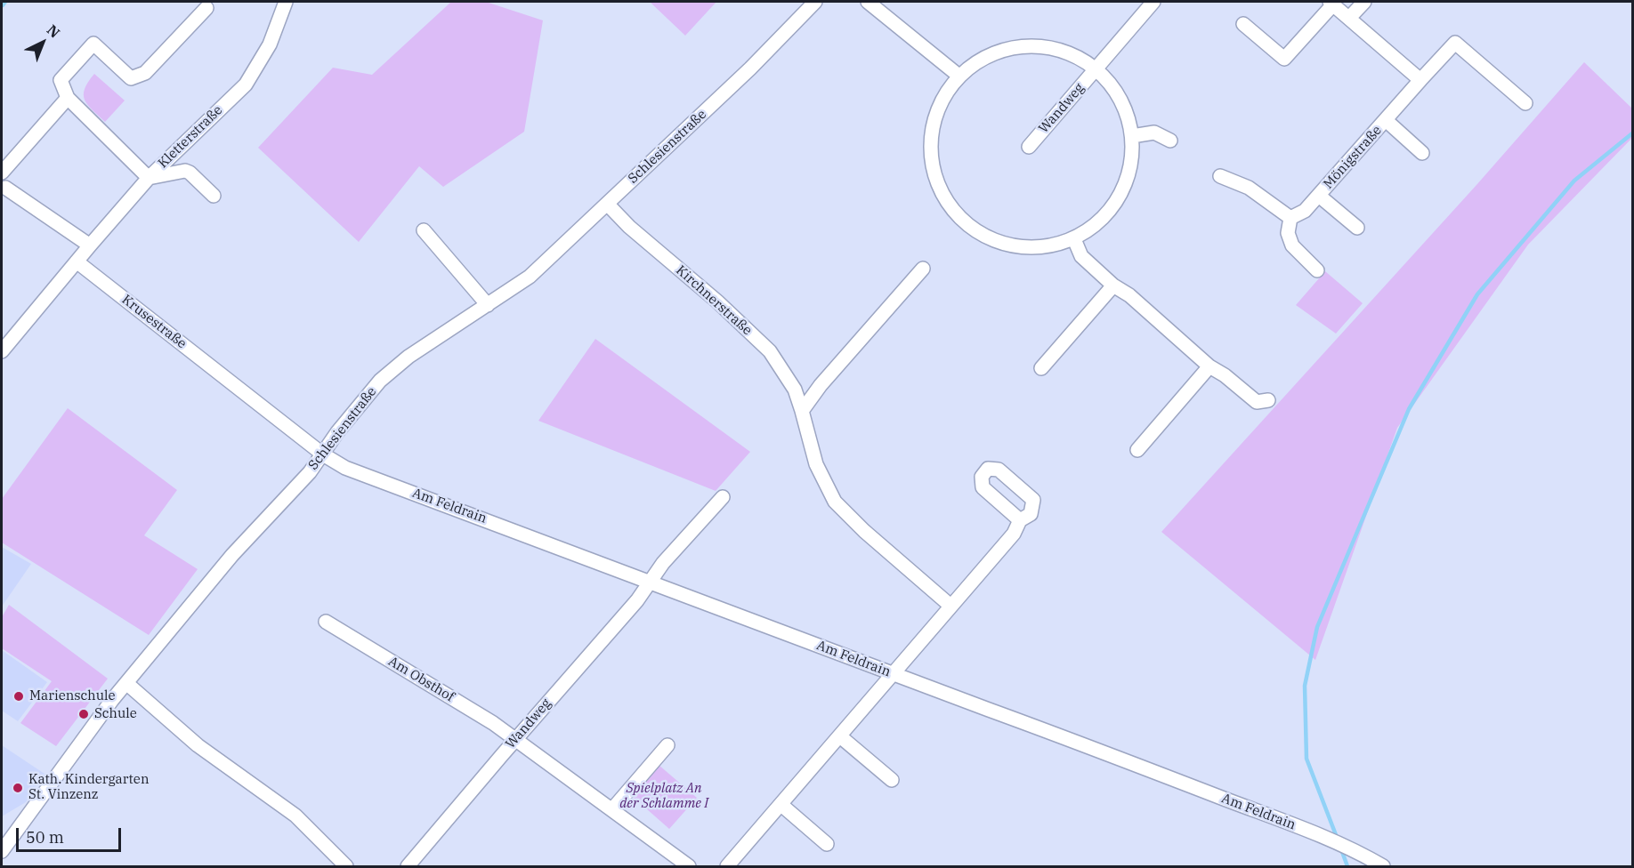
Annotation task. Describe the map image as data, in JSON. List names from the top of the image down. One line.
{"streets":{"street":["Wandweg","Kletterstraße","Schlesienstraße","Mönigstraße","Kirchnerstraße","Krusestraße","Am Feldrain","Am Obsthof"]},"crossings":[["Wandweg","Am Feldrain"],["Wandweg","Am Obsthof"],["Kletterstraße","Krusestraße"],["Schlesienstraße","Kirchnerstraße"],["Schlesienstraße","Krusestraße"],["Schlesienstraße","Am Feldrain"],["Krusestraße","Am Feldrain"]],"parks":["Spielplatz An der Schlamme I"],"places":["Marienschule","Schule","Kath. Kindergarten St. Vinzenz"],"scale_bar":"50 m","north":"top right"}
